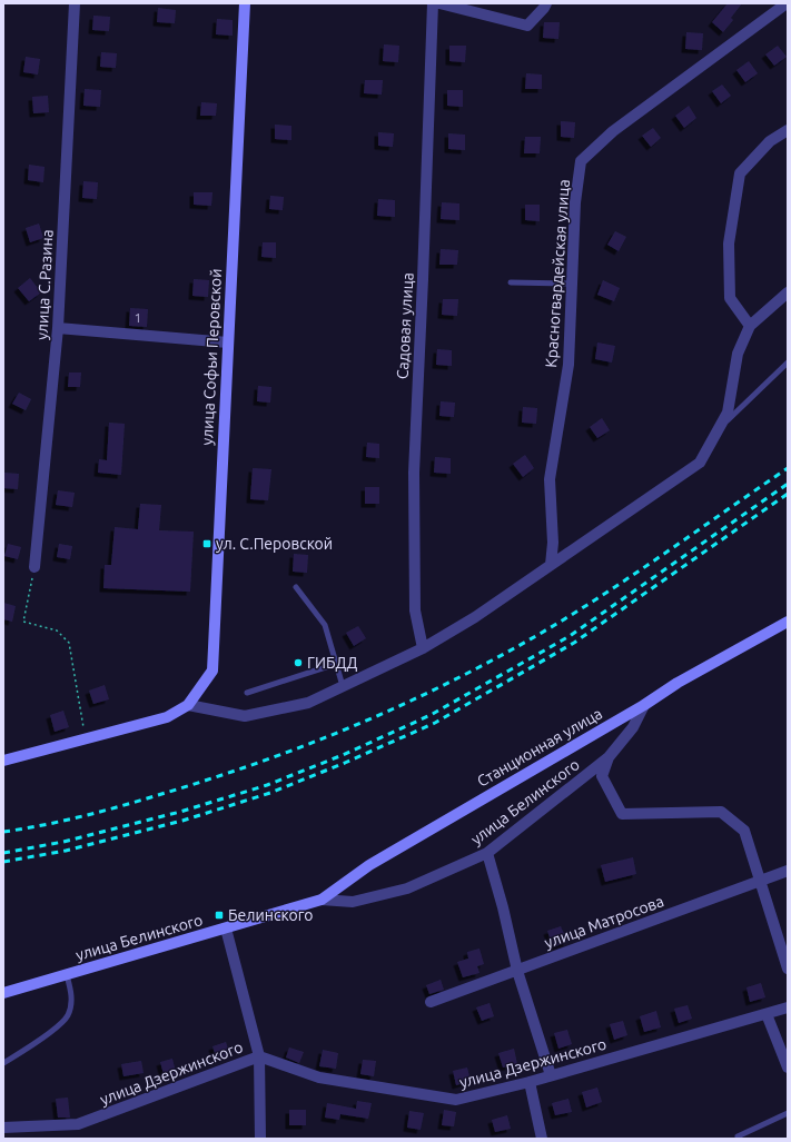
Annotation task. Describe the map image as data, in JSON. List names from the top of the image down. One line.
{"streets":{"main road":["улица Софьи Перовской","Станционная улица","улица Белинского"],"street":["Красногвардейская улица","улица С.Разина","Садовая улица","улица Матросова","улица Дзержинского"]},"crossings":[["Станционная улица","улица Белинского"]],"places":{"transit":["ул. С.Перовской","Белинского"],"other":["ГИБДД"]},"house_numbers":["1"]}
